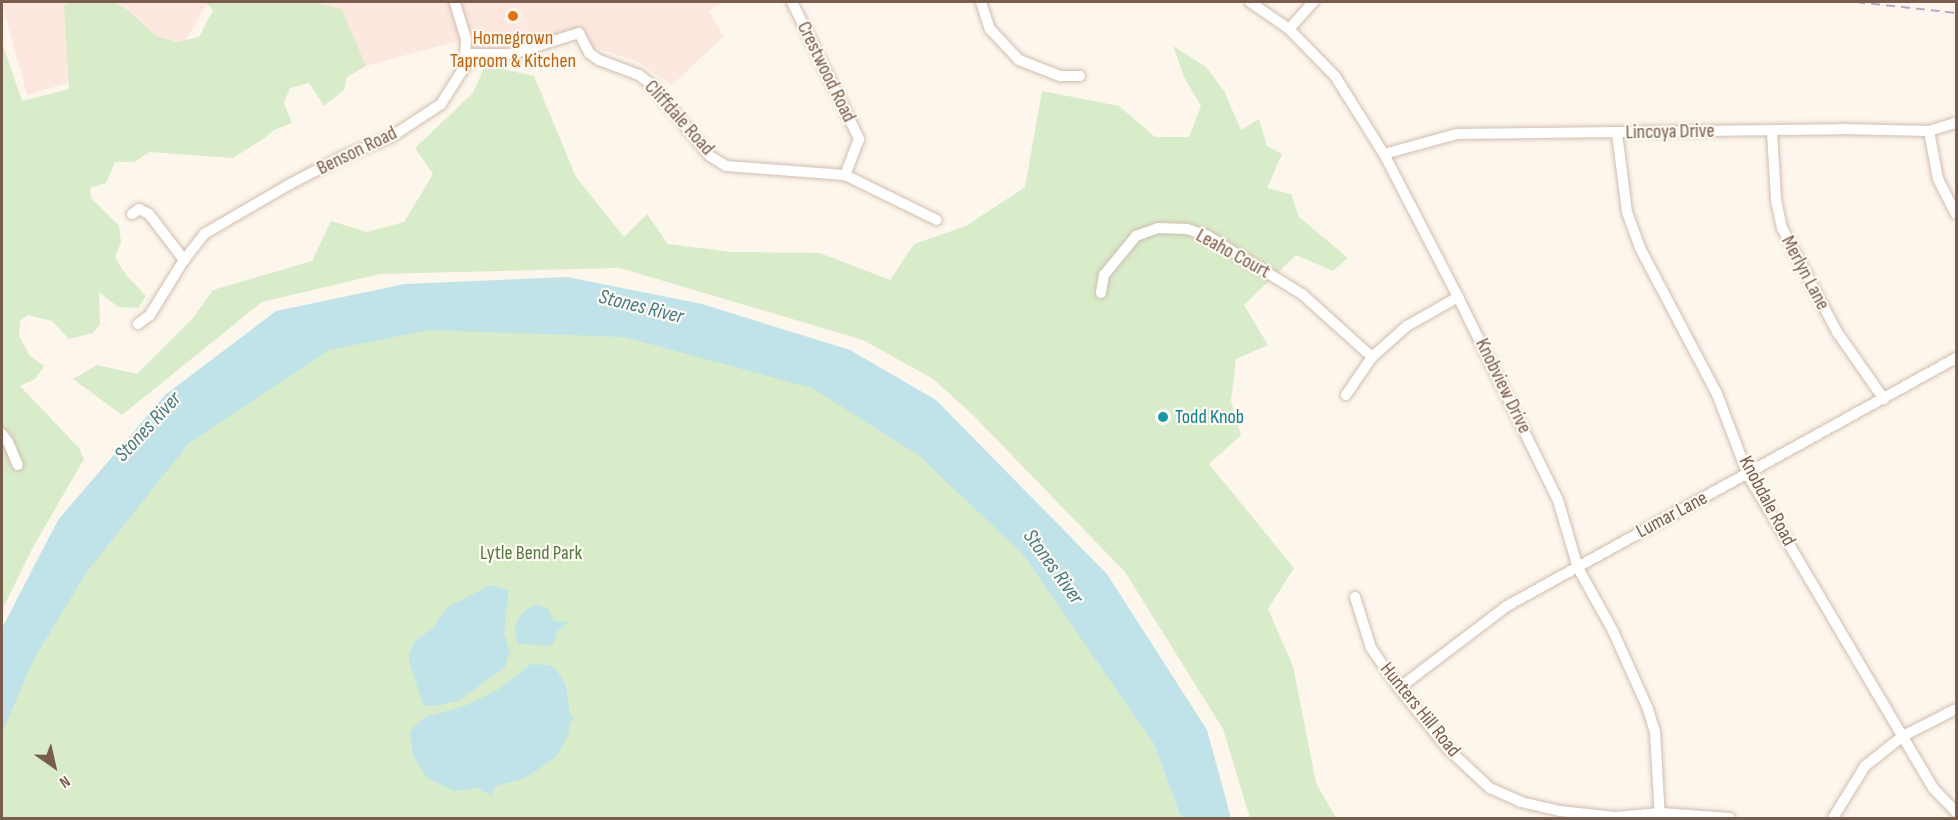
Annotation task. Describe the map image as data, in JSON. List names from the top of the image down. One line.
{"streets":{"street":["Crestwood Road","Cliffdale Road","Lincoya Drive","Benson Road","Leaho Court","Merlyn Lane","Knobview Drive","Knobdale Road","Lumar Lane","Hunters Hill Road"]},"crossings":[["Crestwood Road","Cliffdale Road"],["Cliffdale Road","Benson Road"],["Lincoya Drive","Merlyn Lane"],["Lincoya Drive","Knobview Drive"],["Lincoya Drive","Knobdale Road"],["Merlyn Lane","Lumar Lane"],["Knobview Drive","Lumar Lane"],["Knobview Drive","Hunters Hill Road"],["Knobdale Road","Lumar Lane"],["Lumar Lane","Hunters Hill Road"]],"water":["Stones River"],"parks":["Lytle Bend Park"],"places":["Homegrown Taproom & Kitchen","Todd Knob"],"north":"bottom right"}
